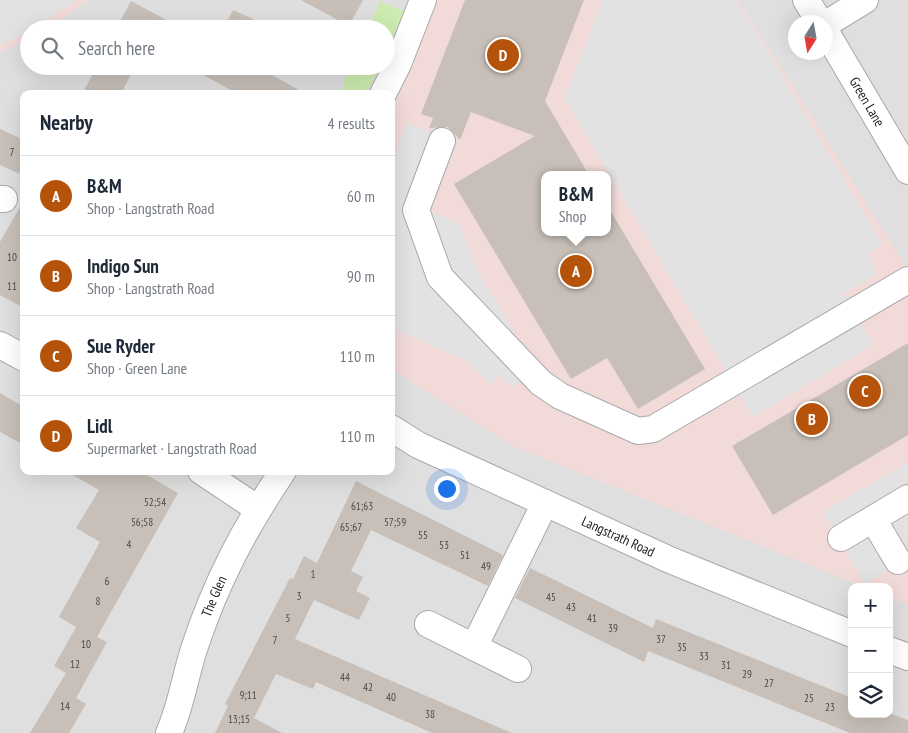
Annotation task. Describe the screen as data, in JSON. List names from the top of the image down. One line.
{"streets":{"street":["Green Lane","Langstrath Road","The Glen"]},"house_numbers":["7","10","11","52;54","61;63","56;58","57;59","65;67","55","4","53","51","49","1","6","3","45","8","43","5","41","39","37","7","10","35","33","12","31","29","44","27","42","9;11","40","25","14","23","38","13;15"],"north":"bottom","page":{"search":"Search here","pins":["D","A","C","B"],"heading":["Nearby","4 results"],"list":[{"mark":"A","name":"B&M","note":"Shop · Langstrath Road","value":"60 m"},{"mark":"B","name":"Indigo Sun","note":"Shop · Langstrath Road","value":"90 m"},{"mark":"C","name":"Sue Ryder","note":"Shop · Green Lane","value":"110 m"},{"mark":"D","name":"Lidl","note":"Supermarket · Langstrath Road","value":"110 m"}],"popup":["B&M","Shop"],"map_buttons":["+","−"]}}
